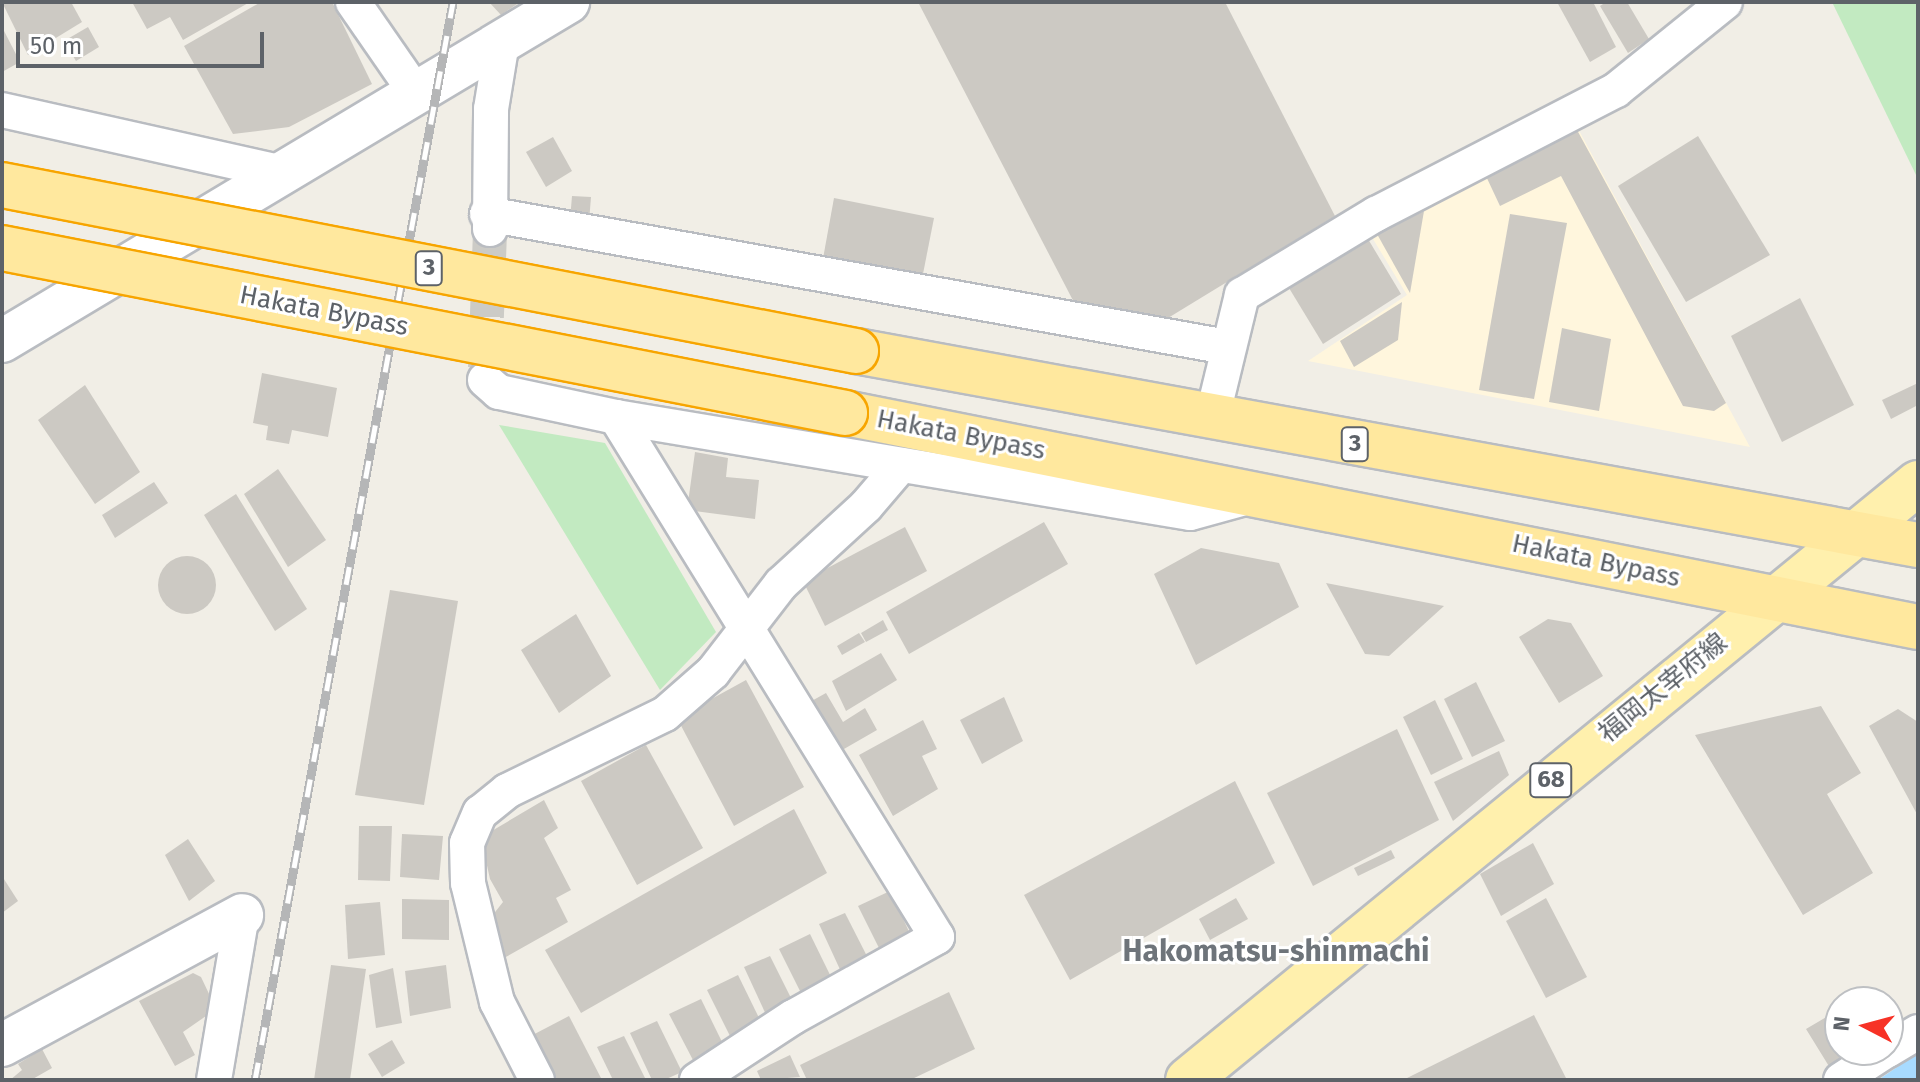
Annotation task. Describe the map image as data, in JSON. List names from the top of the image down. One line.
{"streets":{"highway":["3","Hakata Bypass"],"main road":["福岡太宰府線","68"]},"crossings":[["3","福岡太宰府線"],["Hakata Bypass","福岡太宰府線"]],"districts":["Hakomatsu-shinmachi"],"scale_bar":"50 m","north":"left"}
